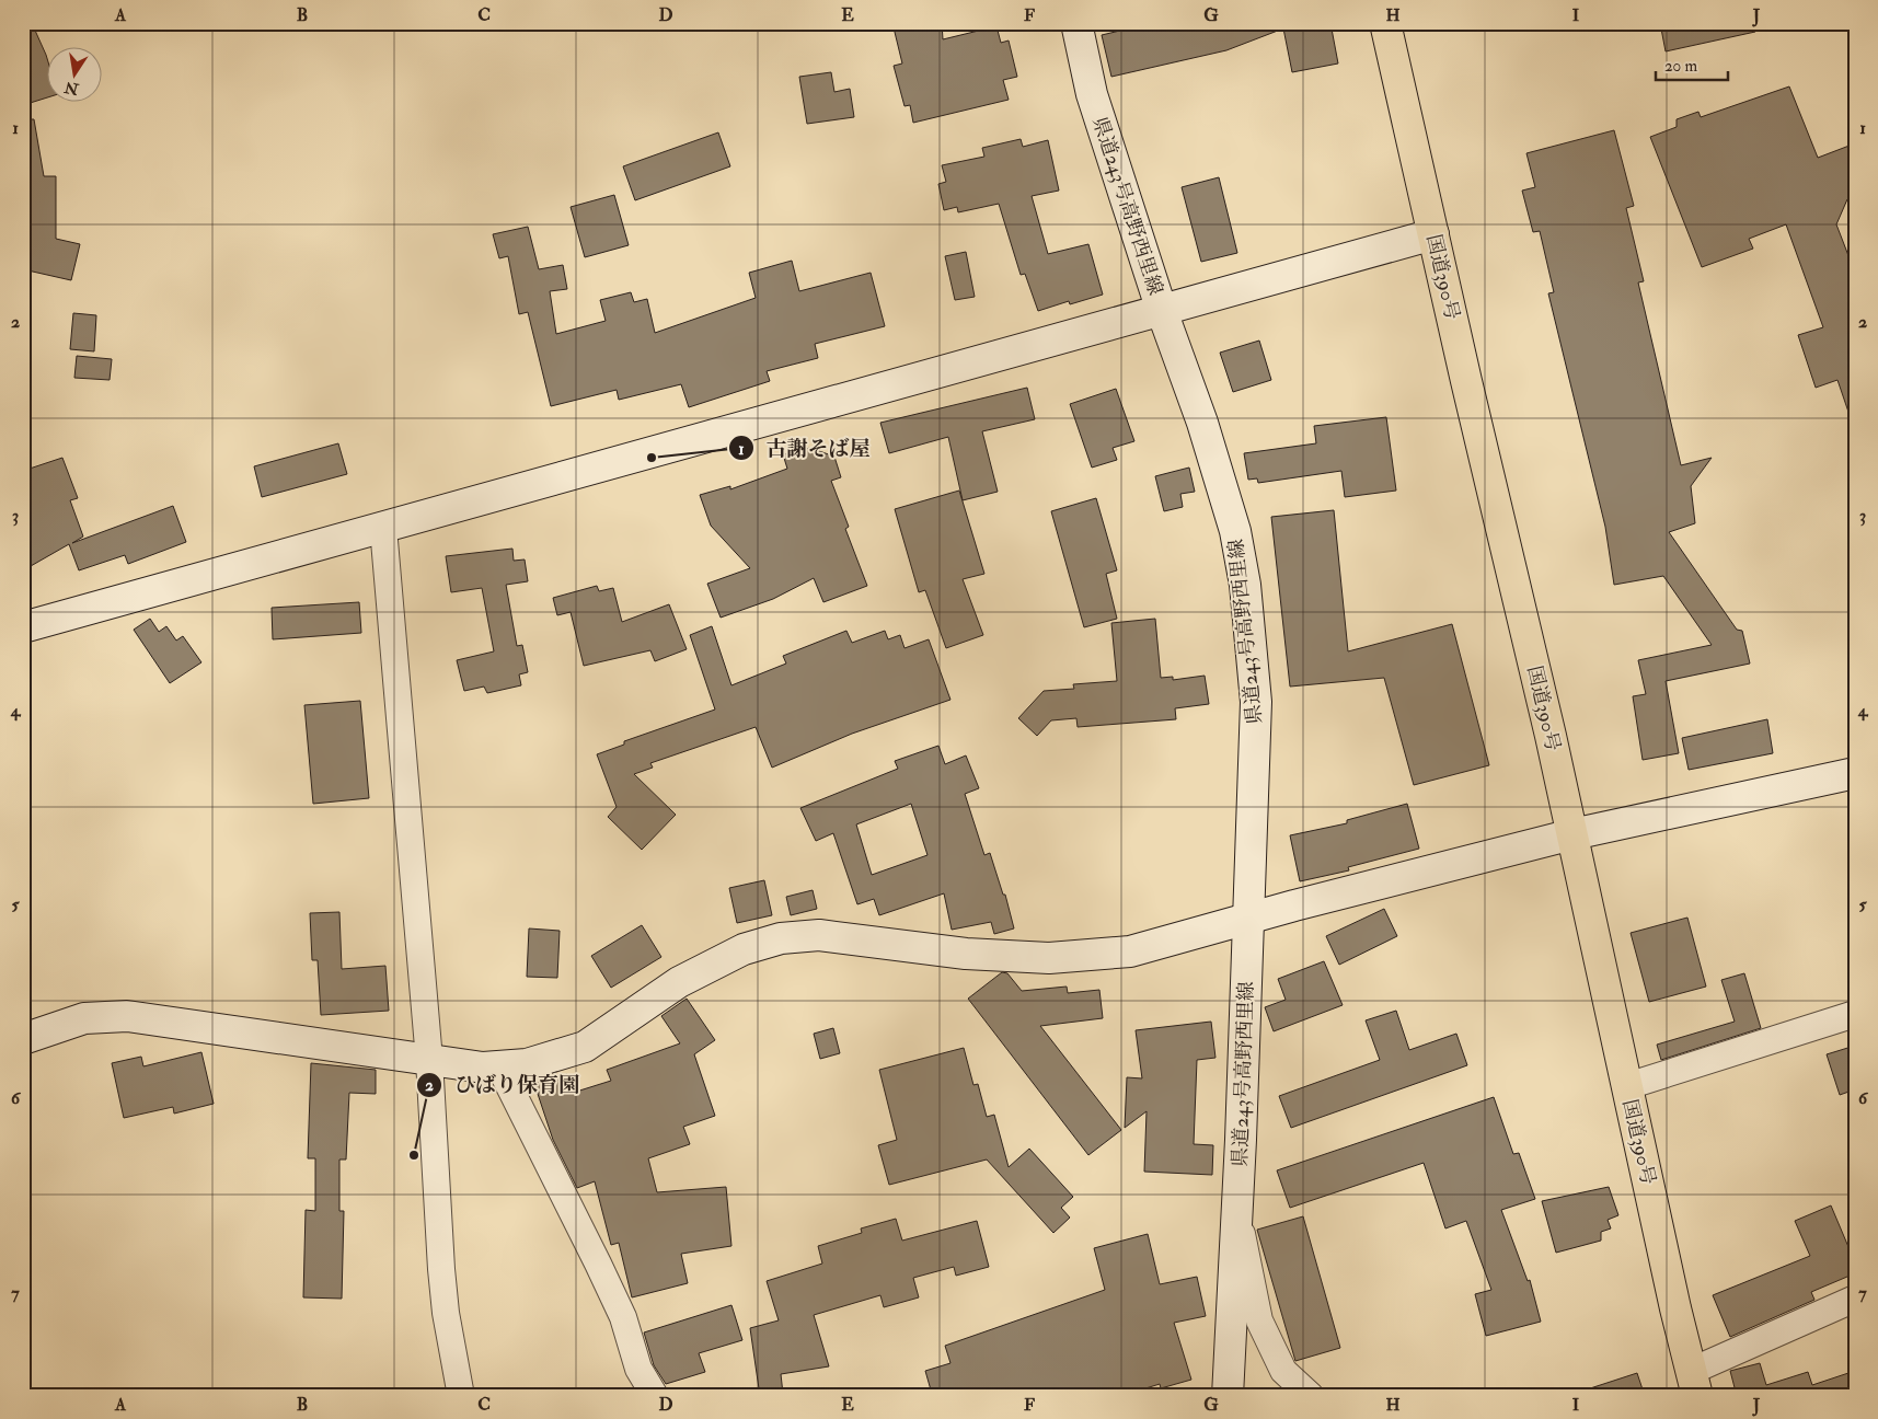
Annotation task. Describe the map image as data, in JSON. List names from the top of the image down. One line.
{"streets":{"highway":["国道390号"],"street":["県道243号高野西里線"]},"places":["古謝そば屋","ひばり保育園"],"scale_bar":"20 m","north":"bottom","grid":{"columns":["A","B","C","D","E","F","G","H","I","J"],"rows":["1","2","3","4","5","6","7"]}}
